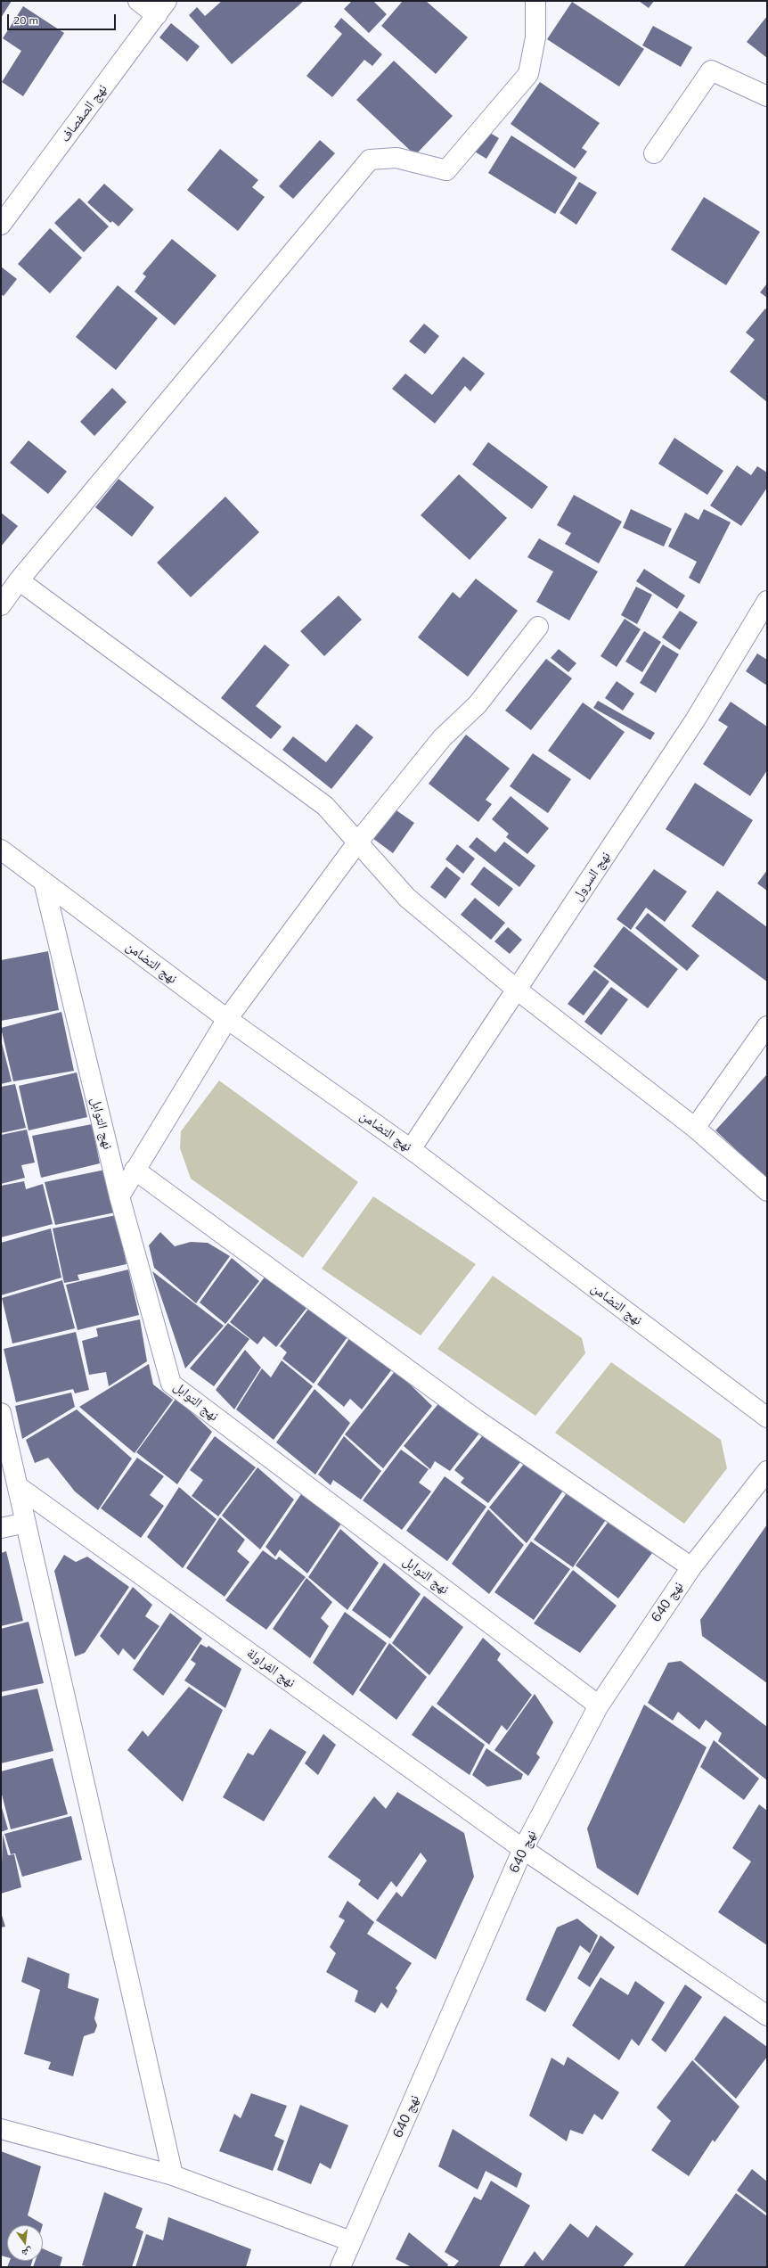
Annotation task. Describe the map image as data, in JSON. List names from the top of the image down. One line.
{"streets":{"street":["نهج الصفصاف","نهج السرول","نهج التضامن","نهج التوابل","نهج 640","نهج الفراولة"]},"crossings":[["نهج السرول","نهج التضامن"],["نهج التضامن","نهج التوابل"],["نهج التوابل","نهج 640"],["نهج 640","نهج الفراولة"]],"scale_bar":"20 m","north":"bottom"}
